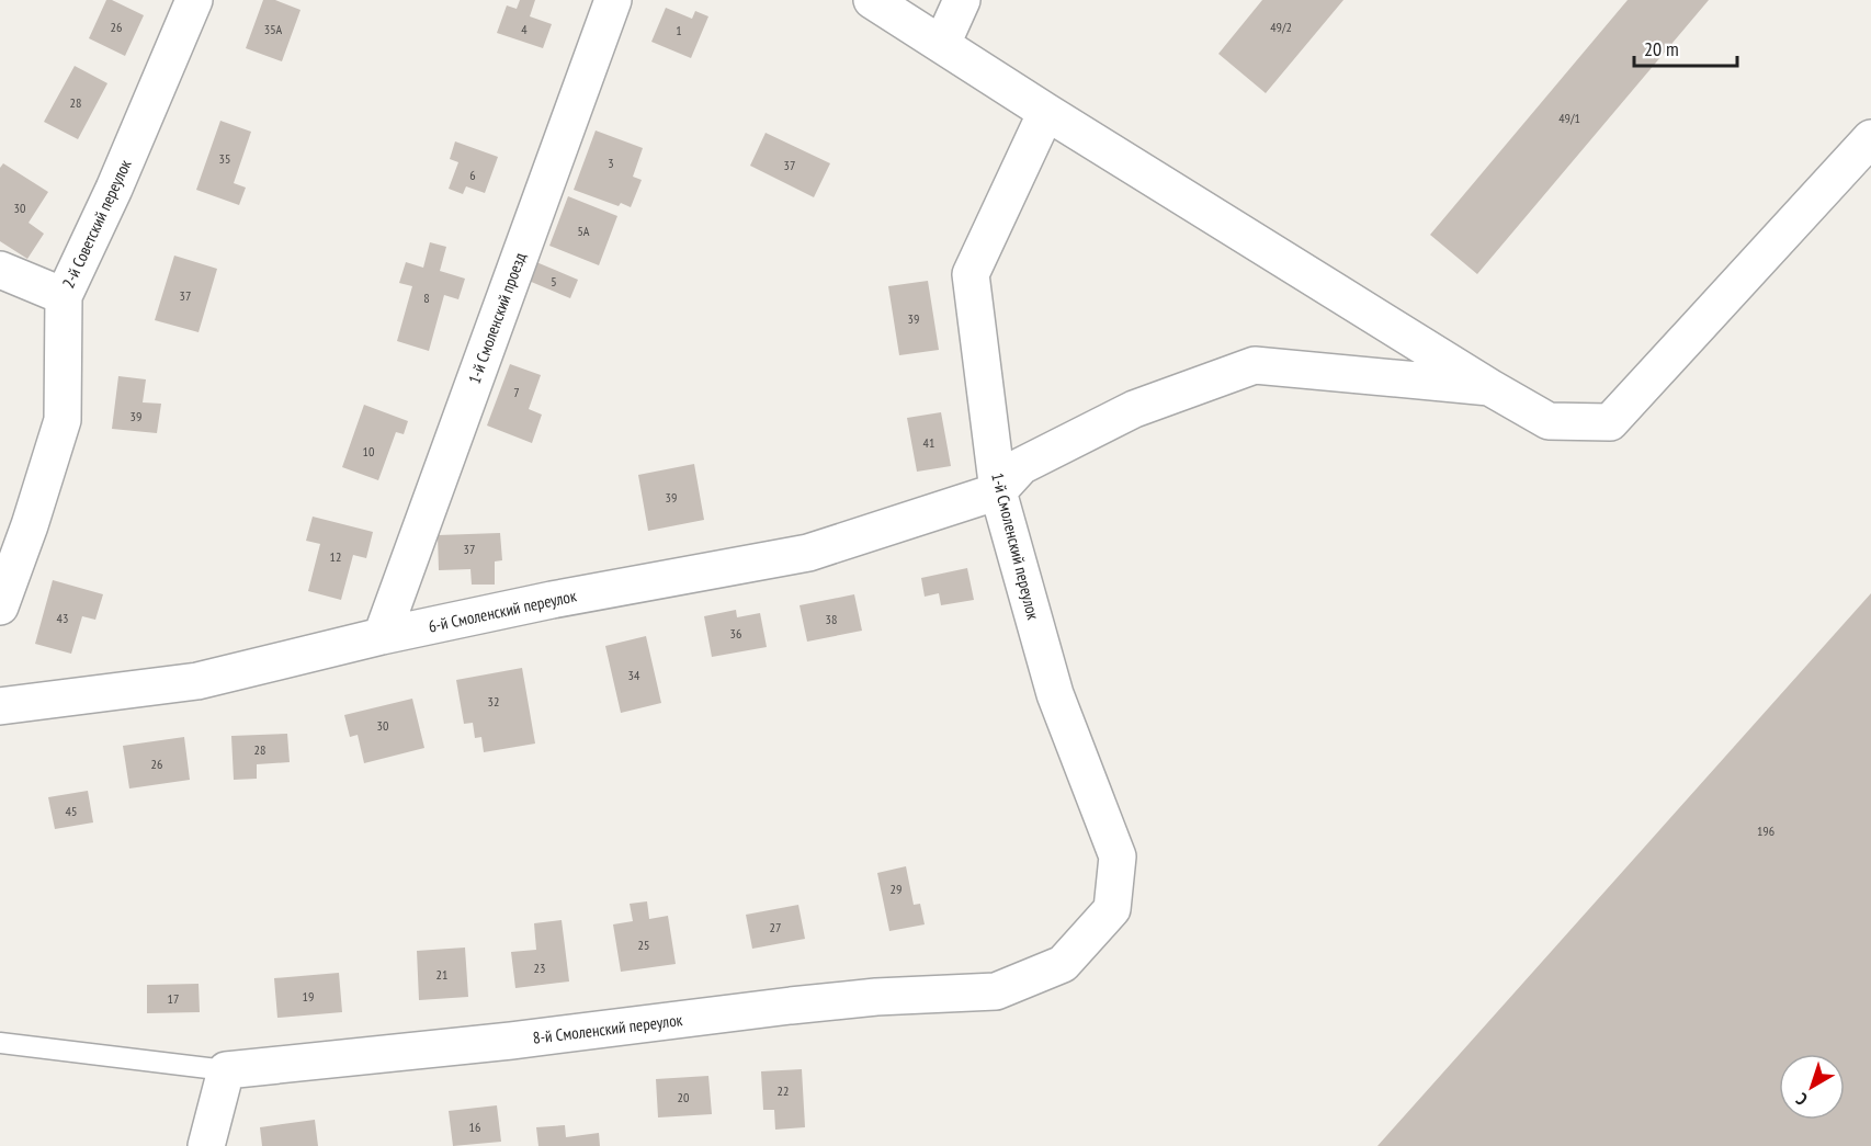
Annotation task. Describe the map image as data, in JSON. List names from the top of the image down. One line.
{"streets":{"street":["2-й Советский переулок","1-й Смоленский проезд","1-й Смоленский переулок","6-й Смоленский переулок","8-й Смоленский переулок"]},"crossings":[["1-й Смоленский проезд","6-й Смоленский переулок"],["1-й Смоленский переулок","6-й Смоленский переулок"],["1-й Смоленский переулок","8-й Смоленский переулок"]],"house_numbers":["26","49/2","35А","4","1","28","49/1","35","3","37","6","30","5А","5","37","8","39","7","39","41","10","39","37","12","43","38","36","34","32","30","28","26","45","196","29","27","25","23","21","19","17","22","20","16"],"scale_bar":"20 m","north":"bottom left"}
